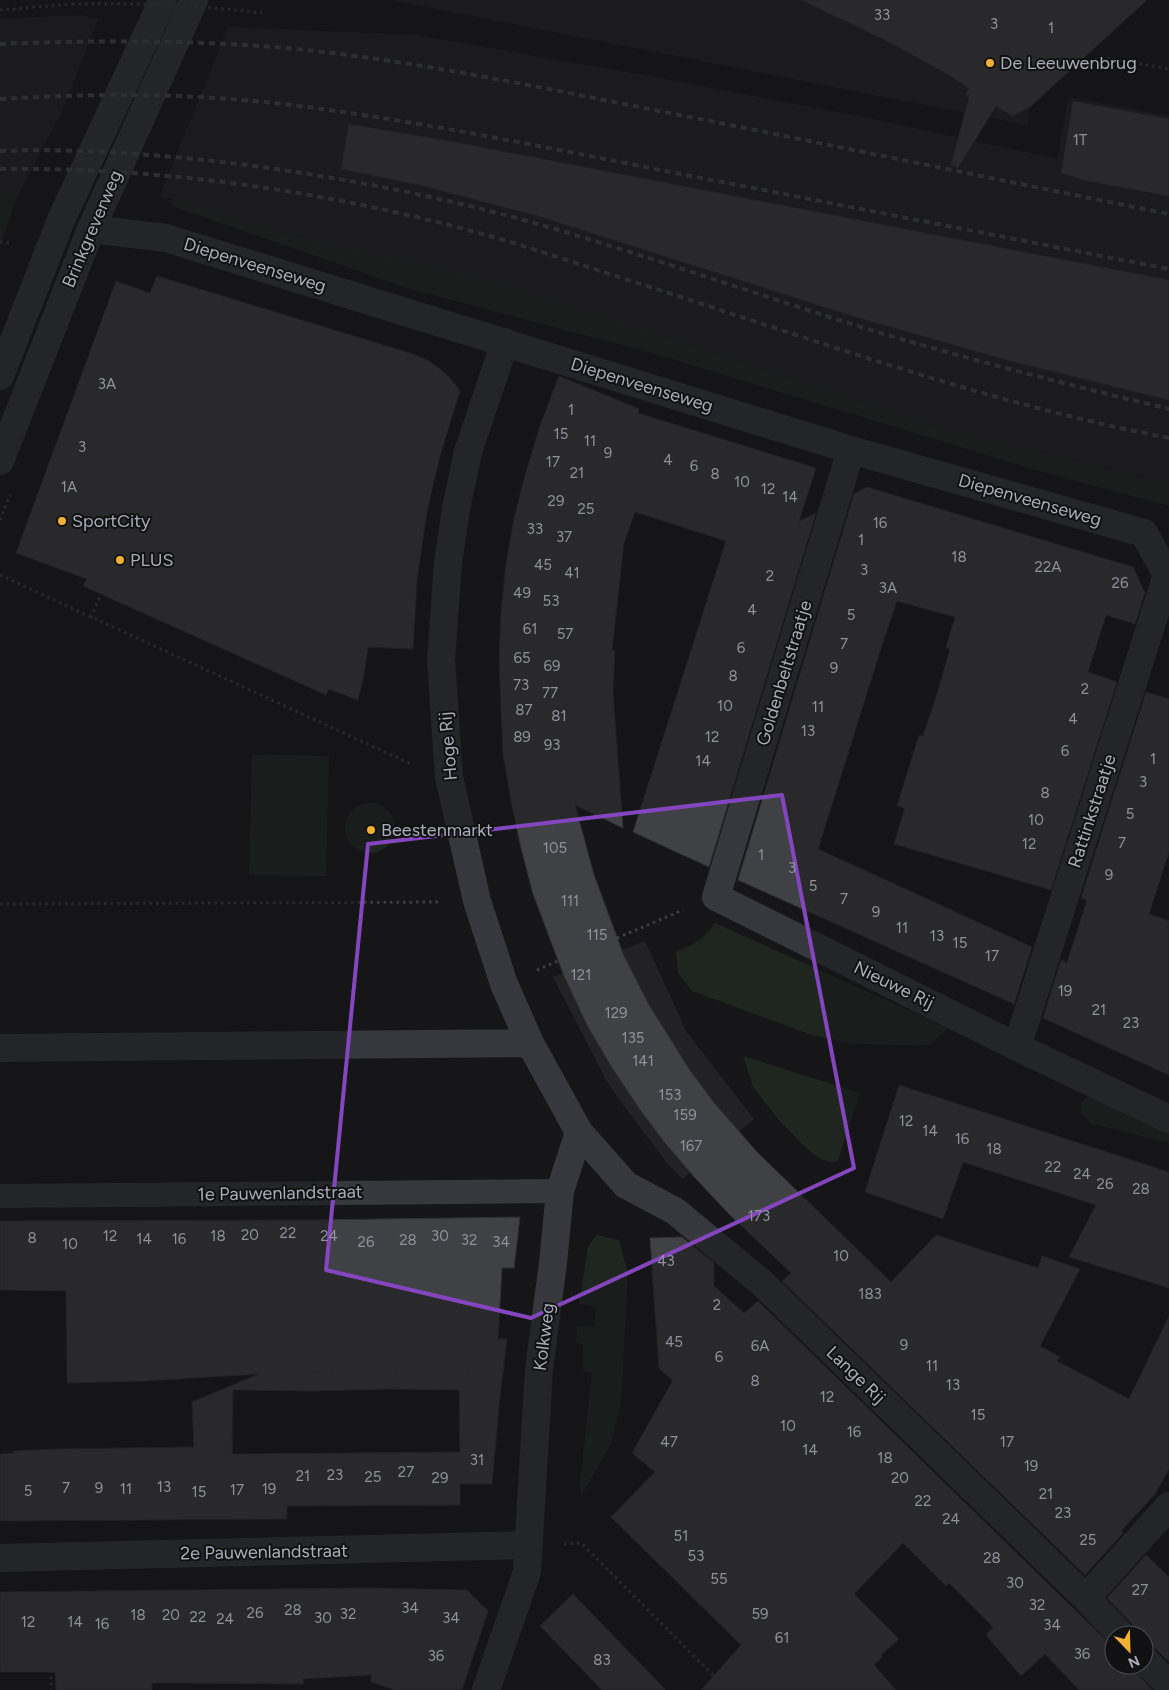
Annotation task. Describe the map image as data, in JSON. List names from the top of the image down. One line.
{"streets":{"street":["Brinkgreverweg","Diepenveenseweg","Goldenbeltstraatje","Hoge Rij","Rattinkstraatje","Nieuwe Rij","1e Pauwenlandstraat","Kolkweg","Lange Rij","2e Pauwenlandstraat"]},"crossings":[["Brinkgreverweg","Diepenveenseweg"],["Diepenveenseweg","Goldenbeltstraatje"],["Diepenveenseweg","Hoge Rij"],["Diepenveenseweg","Rattinkstraatje"],["Goldenbeltstraatje","Nieuwe Rij"],["Hoge Rij","Kolkweg"],["Hoge Rij","Lange Rij"],["Rattinkstraatje","Nieuwe Rij"],["1e Pauwenlandstraat","Kolkweg"],["Kolkweg","Lange Rij"],["Kolkweg","2e Pauwenlandstraat"]],"places":["De Leeuwenbrug","SportCity","PLUS","Beestenmarkt"],"house_numbers":["33","3","1","1T","3A","1","15","11","3","9","4","17","6","21","8","10","1A","12","14","29","25","16","33","37","1","18","45","22A","3","41","2","26","3A","49","53","4","5","61","57","7","6","65","69","9","8","73","2","77","10","11","87","81","4","13","89","12","93","6","1","14","3","8","5","10","7","12","105","1","3","9","5","7","111","9","11","115","13","15","17","121","19","21","129","23","135","141","153","159","12","14","16","167","18","22","24","26","28","173","22","20","12","18","24","30","8","14","16","28","32","26","34","10","10","43","183","2","45","9","6A","6","11","8","13","12","15","10","16","47","17","14","18","31","19","27","23","21","25","29","20","13","7","9","11","19","17","5","15","21","22","23","24","51","25","53","28","55","30","27","32","34","28","26","32","59","18","20","22","30","34","24","12","14","16","34","61","36","36","83"],"north":"bottom right"}
